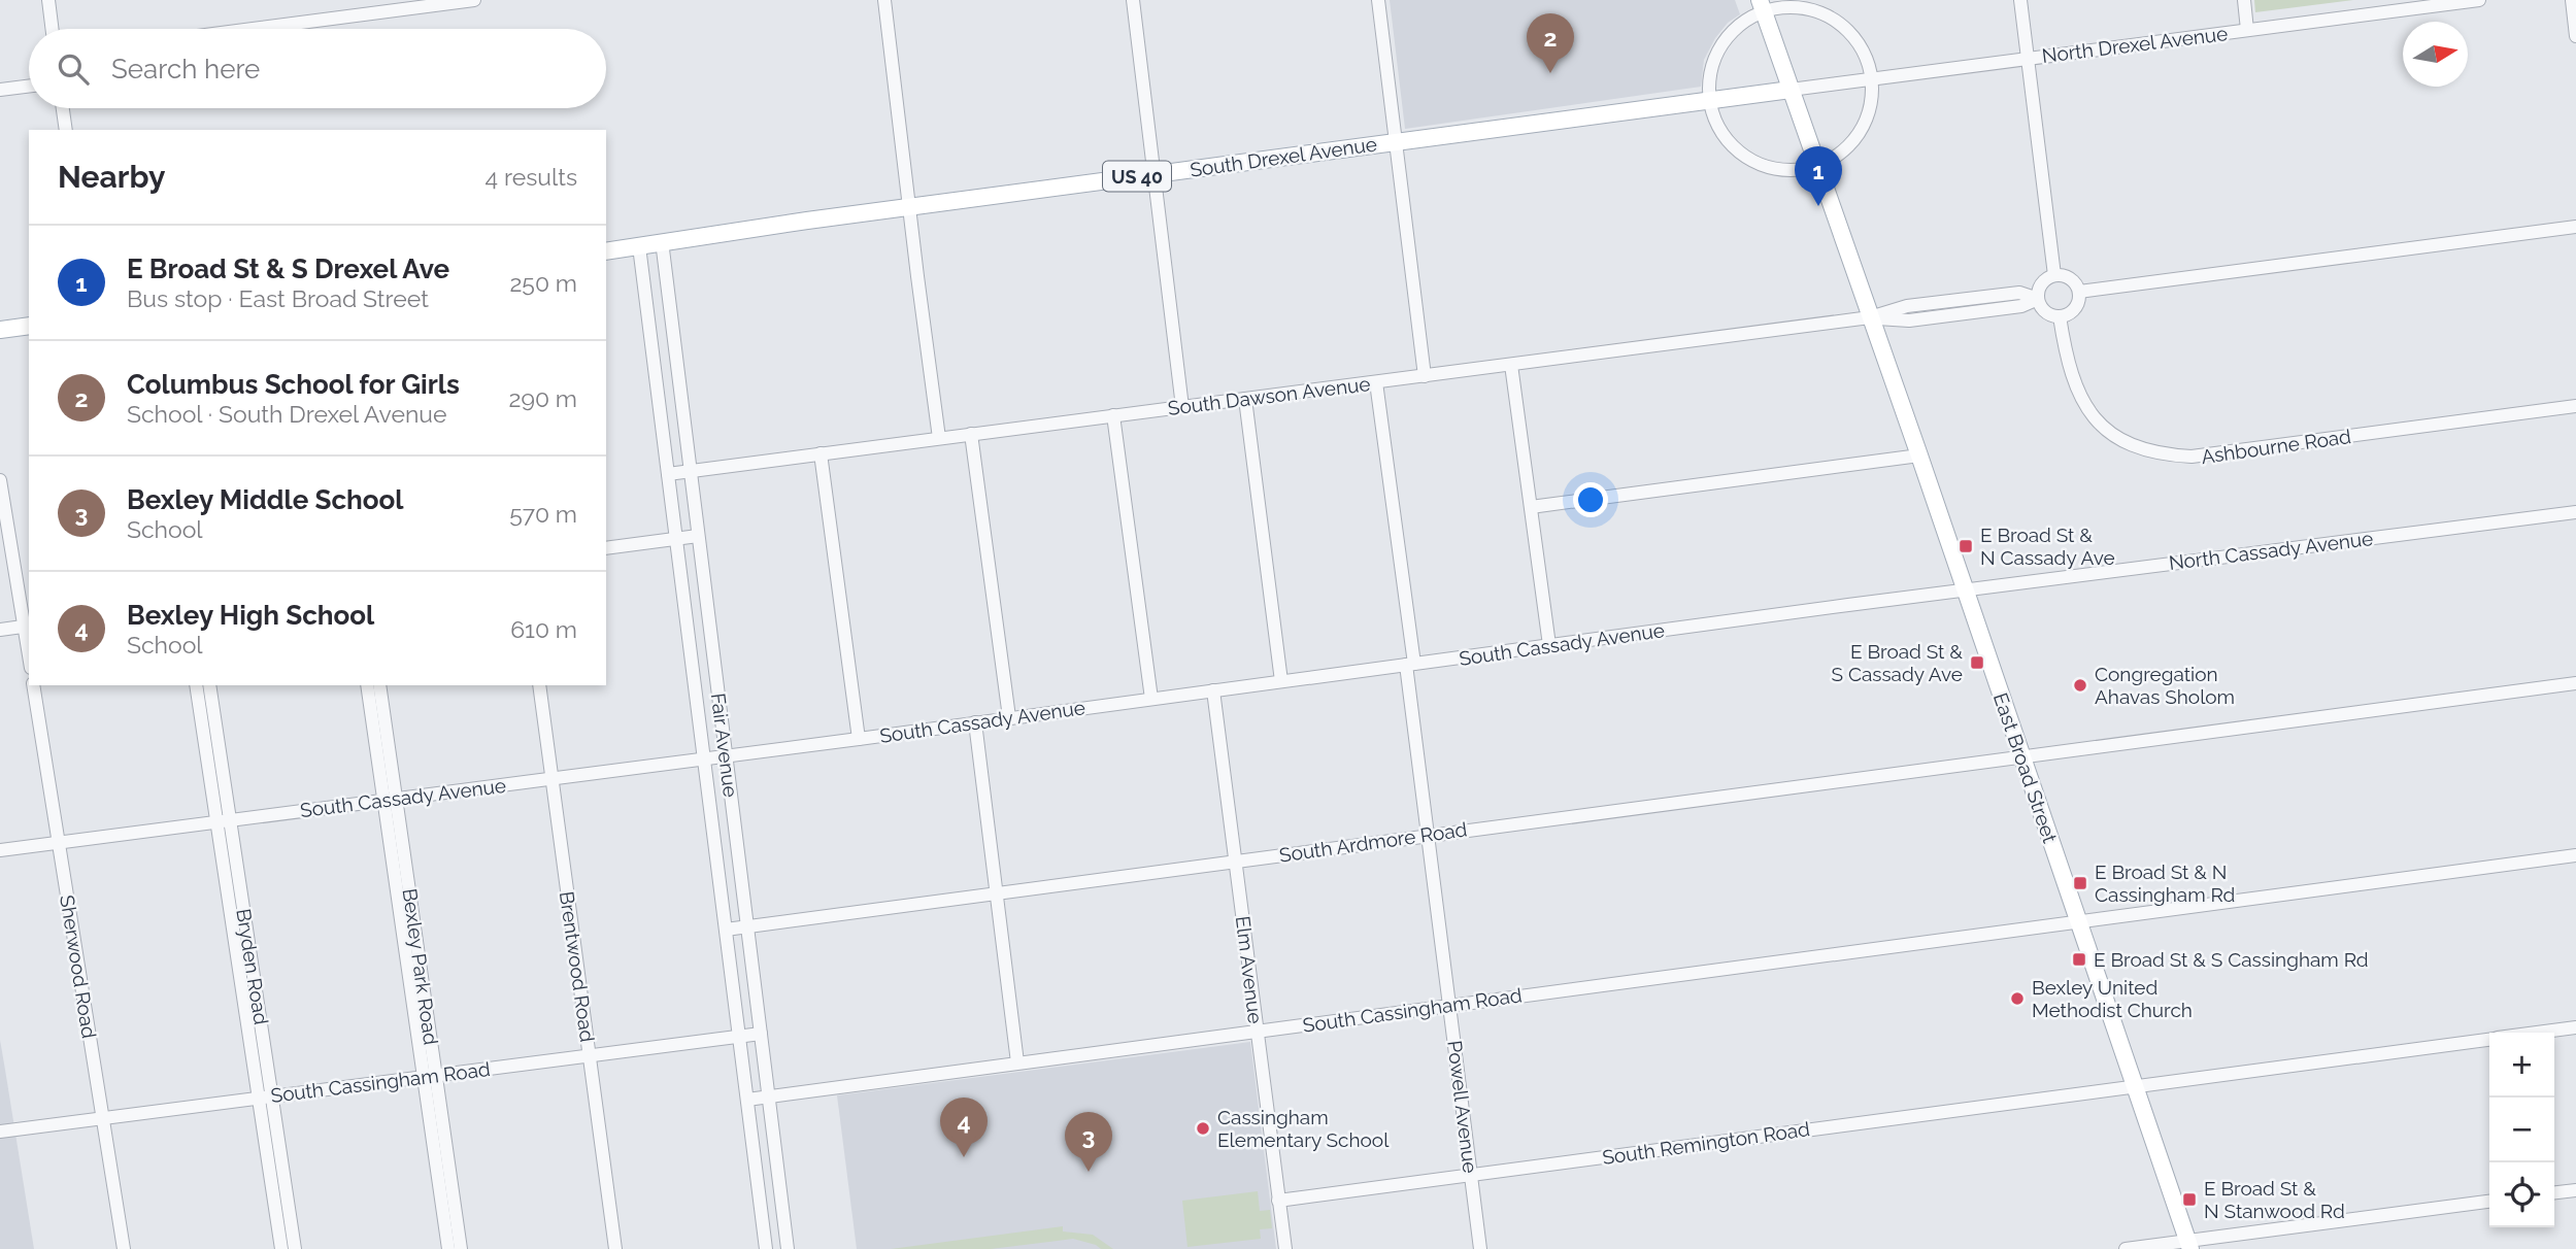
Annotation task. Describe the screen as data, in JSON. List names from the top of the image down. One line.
{"streets":{"main road":["South Drexel Avenue","US 40","East Broad Street"],"street":["North Drexel Avenue","South Dawson Avenue","Ashbourne Road","North Cassady Avenue","South Cassady Avenue","Fair Avenue","South Ardmore Road","Sherwood Road","Bryden Road","Bexley Park Road","Brentwood Road","Elm Avenue","South Cassingham Road","Powell Avenue","South Remington Road"]},"crossings":[["North Drexel Avenue","South Drexel Avenue"],["North Drexel Avenue","East Broad Street"],["South Drexel Avenue","Fair Avenue"],["South Drexel Avenue","East Broad Street"],["South Dawson Avenue","Ashbourne Road"],["South Dawson Avenue","Fair Avenue"],["South Dawson Avenue","East Broad Street"],["South Dawson Avenue","Powell Avenue"],["North Cassady Avenue","South Cassady Avenue"],["North Cassady Avenue","East Broad Street"],["South Cassady Avenue","Fair Avenue"],["South Cassady Avenue","East Broad Street"],["South Cassady Avenue","Sherwood Road"],["South Cassady Avenue","Bryden Road"],["South Cassady Avenue","Bexley Park Road"],["South Cassady Avenue","Brentwood Road"],["South Cassady Avenue","Elm Avenue"],["South Cassady Avenue","Powell Avenue"],["Fair Avenue","South Ardmore Road"],["Fair Avenue","South Cassingham Road"],["East Broad Street","South Ardmore Road"],["East Broad Street","South Cassingham Road"],["East Broad Street","South Remington Road"],["South Ardmore Road","Elm Avenue"],["South Ardmore Road","Powell Avenue"],["Sherwood Road","South Cassingham Road"],["Bryden Road","South Cassingham Road"],["Bexley Park Road","South Cassingham Road"],["Brentwood Road","South Cassingham Road"],["Elm Avenue","South Cassingham Road"],["Elm Avenue","South Remington Road"],["South Cassingham Road","Powell Avenue"],["Powell Avenue","South Remington Road"]],"places":{"transit":["E Broad St & N Cassady Ave","E Broad St & S Cassady Ave","E Broad St & N Cassingham Rd","E Broad St & S Cassingham Rd","E Broad St & N Stanwood Rd"],"other":["Congregation Ahavas Sholom","Bexley United Methodist Church","Cassingham Elementary School"]},"north":"right","page":{"pins":["2","1","4","3"],"search":"Search here","heading":["Nearby","4 results"],"list":[{"mark":"1","name":"E Broad St & S Drexel Ave","note":"Bus stop · East Broad Street","value":"250 m"},{"mark":"2","name":"Columbus School for Girls","note":"School · South Drexel Avenue","value":"290 m"},{"mark":"3","name":"Bexley Middle School","note":"School","value":"570 m"},{"mark":"4","name":"Bexley High School","note":"School","value":"610 m"}],"map_buttons":["+","−"]}}
